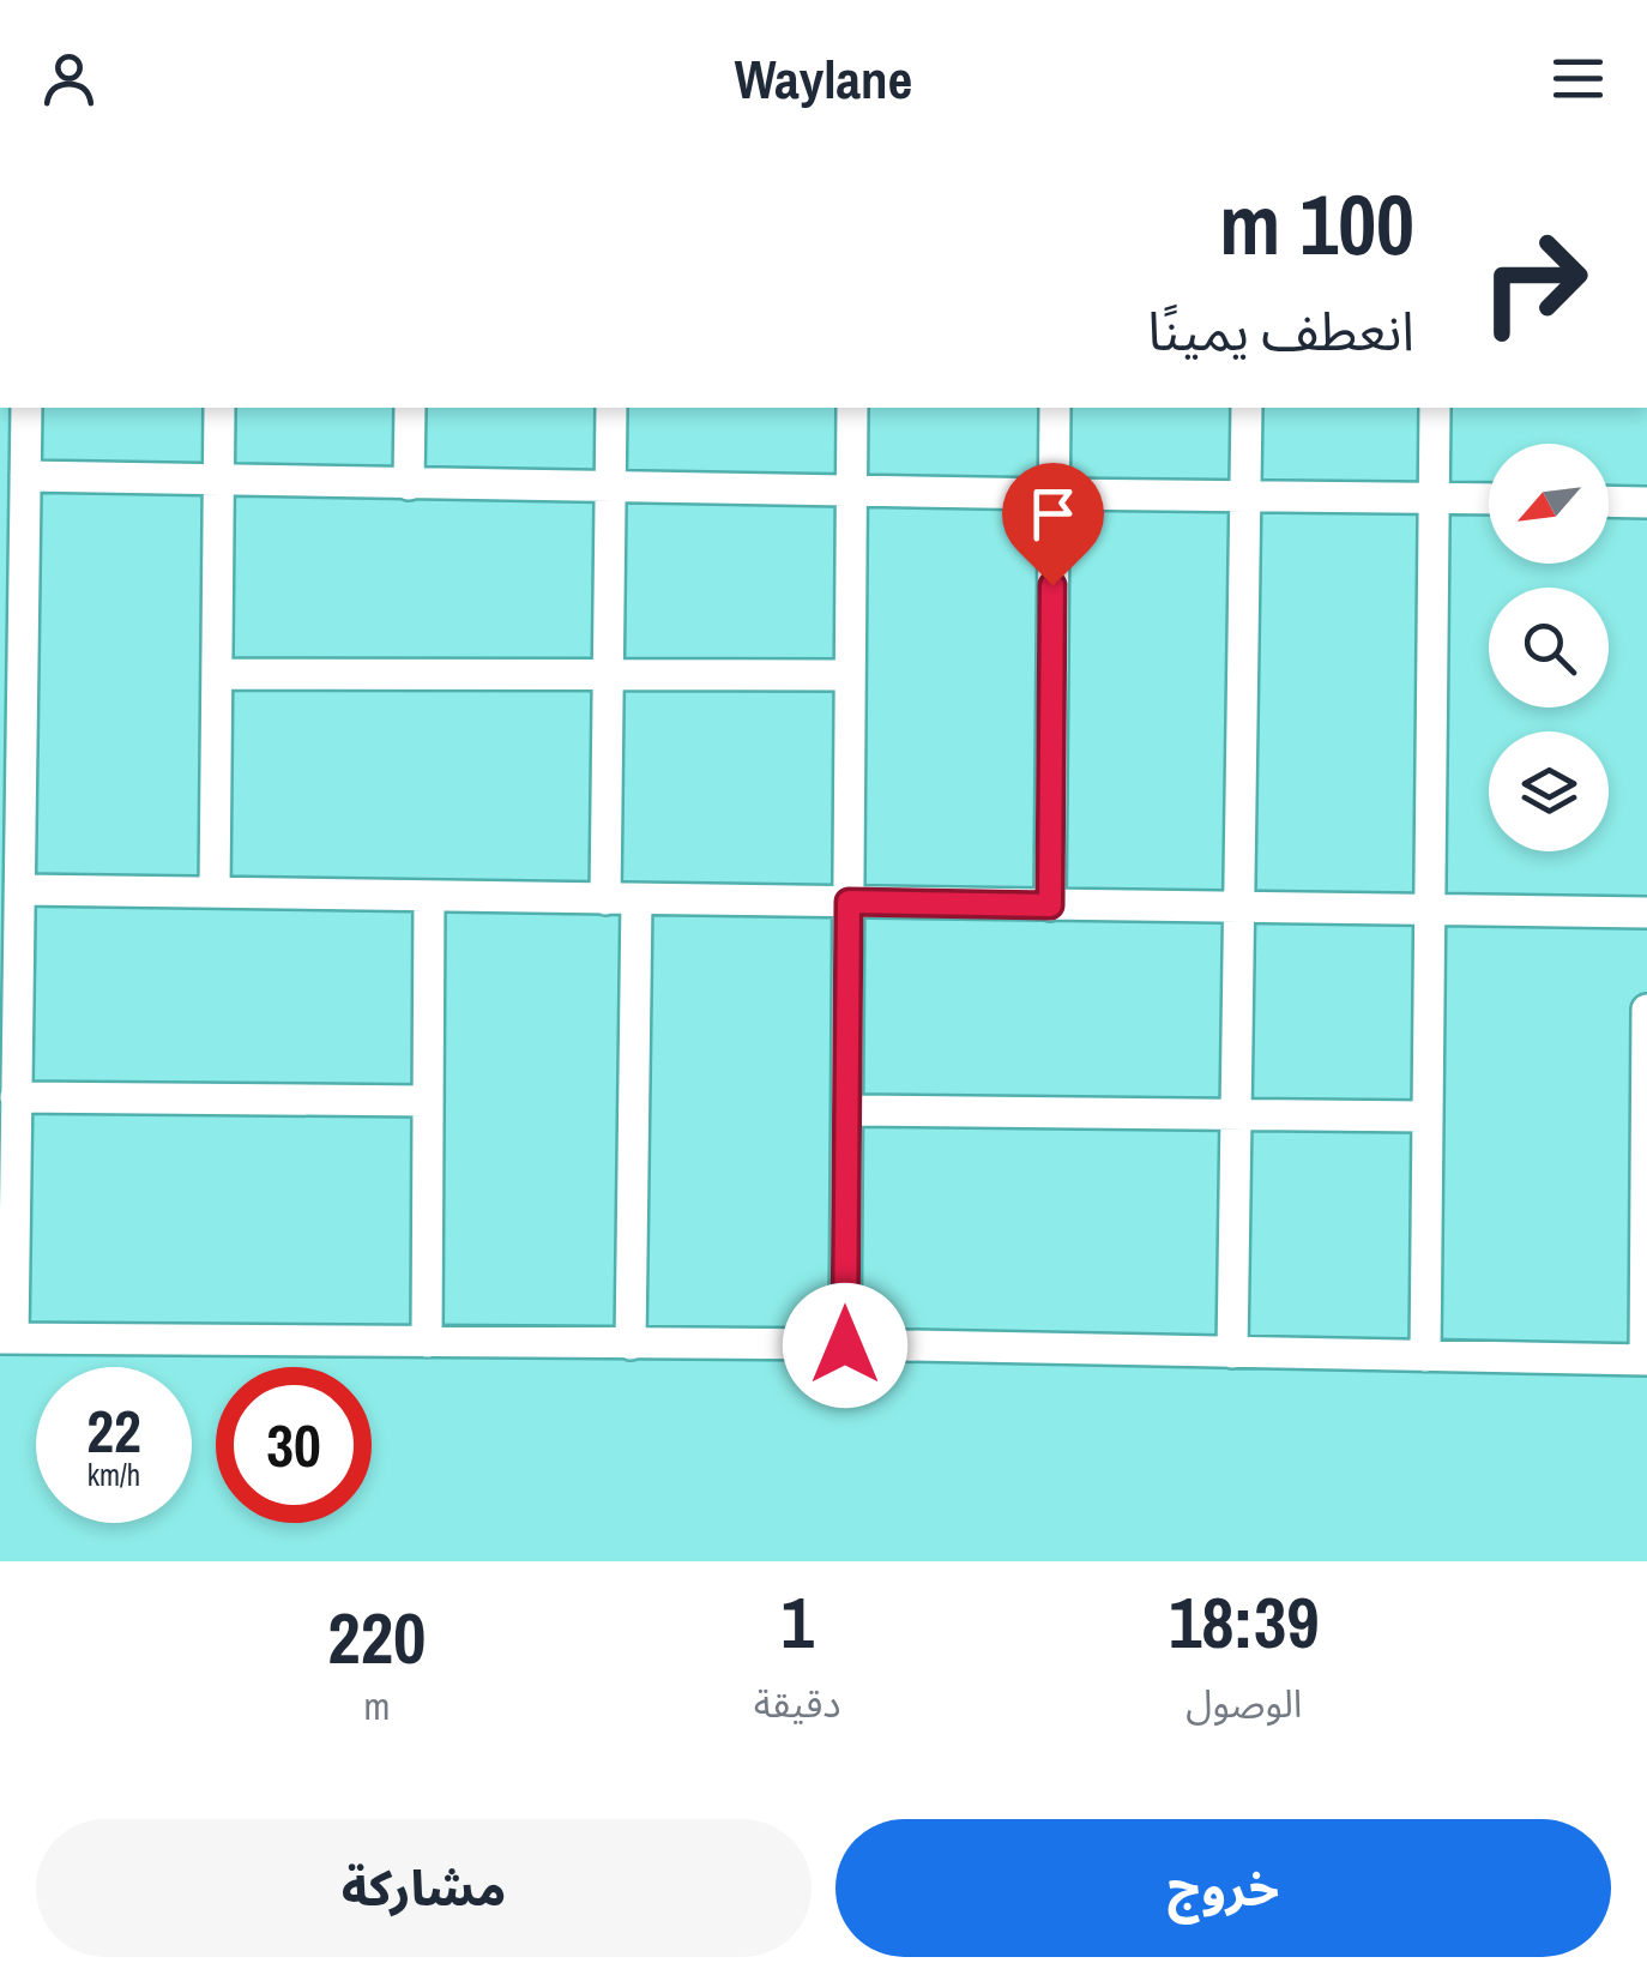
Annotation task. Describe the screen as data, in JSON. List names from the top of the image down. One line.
{"north":"bottom left","page":{"header":"Waylane","turn":["100 m","انعطف يمينًا"],"speed":"22 km/h","limit":"30","eta":["18:39","الوصول","1","دقيقة","220","m"],"buttons":["خروج","مشاركة"]}}
